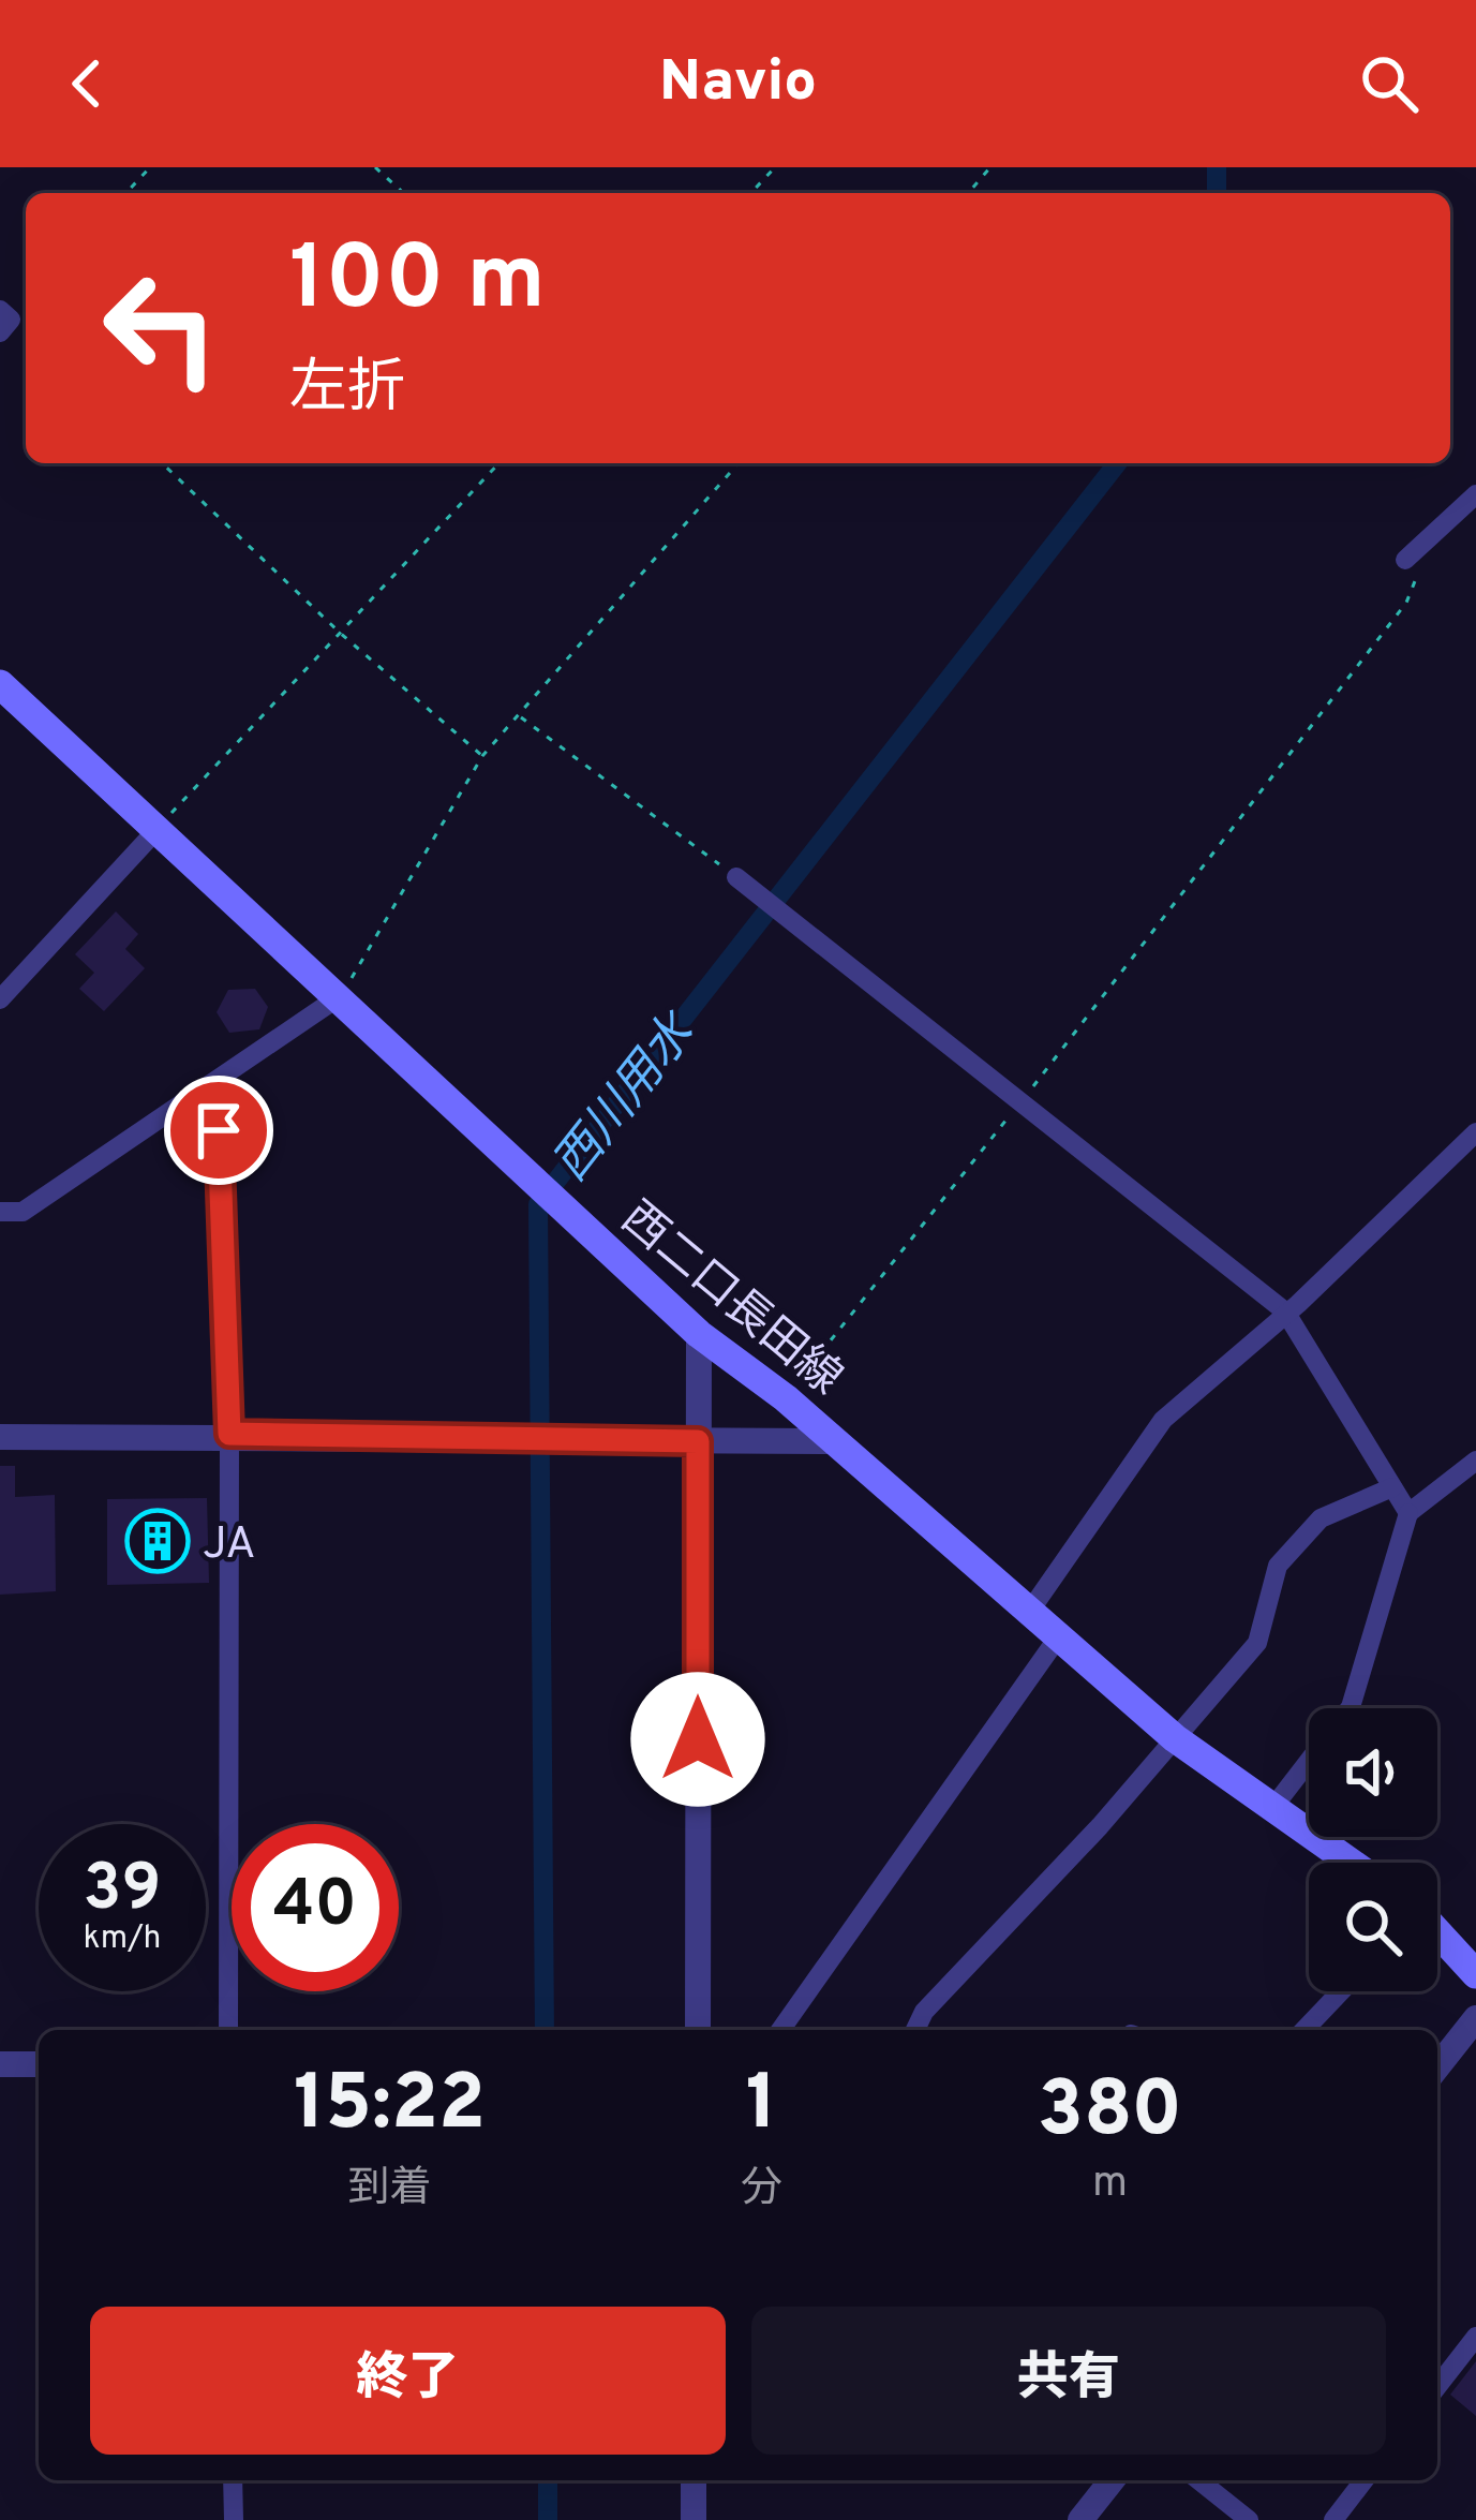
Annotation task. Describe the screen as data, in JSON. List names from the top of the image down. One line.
{"streets":{"main road":["西二口長田線"]},"water":["西川用水"],"places":{"building":["JA"]},"page":{"header":"Navio","turn":["100 m","左折"],"speed":"39 km/h","limit":"40","eta":["15:22","到着","1","分","380","m"],"buttons":["終了","共有"]}}
